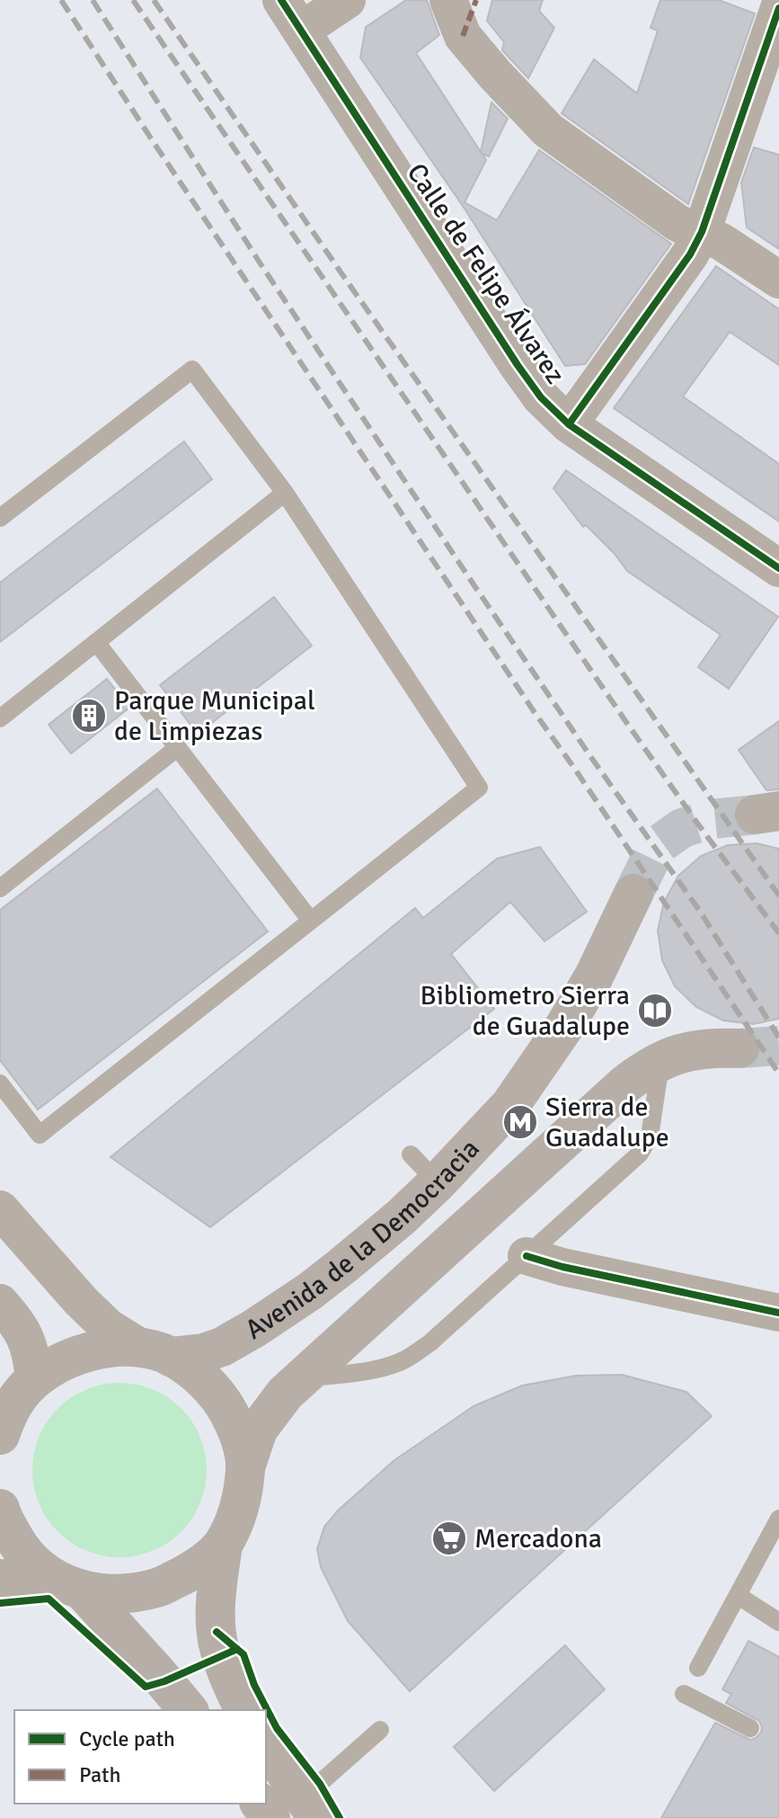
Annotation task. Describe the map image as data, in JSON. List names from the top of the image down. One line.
{"streets":{"main road":["Avenida de la Democracia"],"street":["Calle de Felipe Álvarez"]},"places":{"building":["Parque Municipal de Limpiezas"],"library":["Bibliometro Sierra de Guadalupe"],"metro station":["Sierra de Guadalupe"],"supermarket":["Mercadona"]},"legend":["Cycle path","Path"]}
